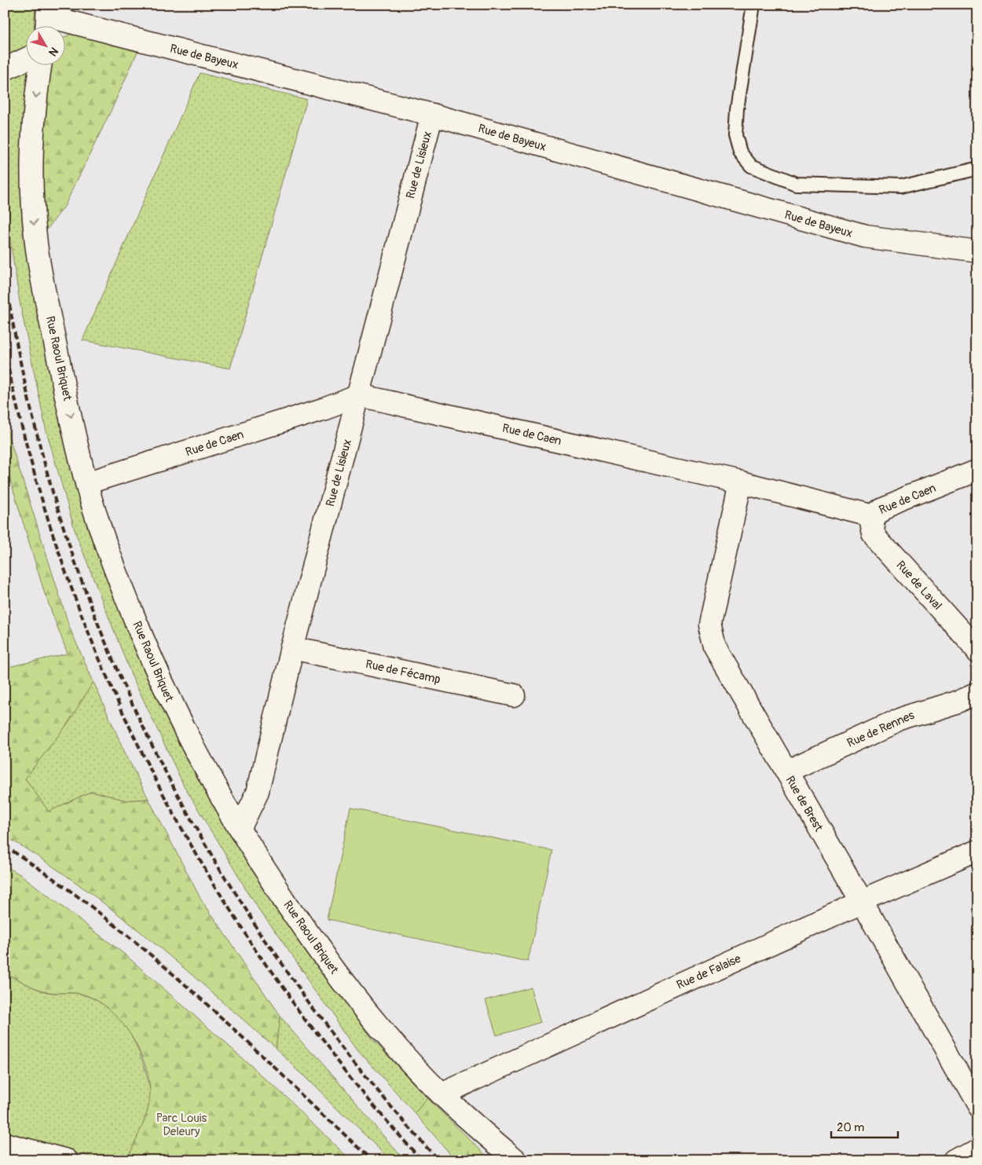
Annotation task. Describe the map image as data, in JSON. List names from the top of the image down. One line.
{"streets":{"street":["Rue de Bayeux","Rue de Lisieux","Rue Raoul Briquet","Rue de Caen","Rue de Laval","Rue de Fécamp","Rue de Rennes","Rue de Brest","Rue de Falaise"]},"crossings":[["Rue de Bayeux","Rue de Lisieux"],["Rue de Lisieux","Rue Raoul Briquet"],["Rue de Lisieux","Rue de Caen"],["Rue de Lisieux","Rue de Fécamp"],["Rue Raoul Briquet","Rue de Caen"],["Rue Raoul Briquet","Rue de Falaise"],["Rue de Caen","Rue de Laval"],["Rue de Caen","Rue de Brest"],["Rue de Rennes","Rue de Brest"],["Rue de Brest","Rue de Falaise"]],"parks":["Parc Louis Deleury"],"scale_bar":"20 m","north":"bottom right"}
